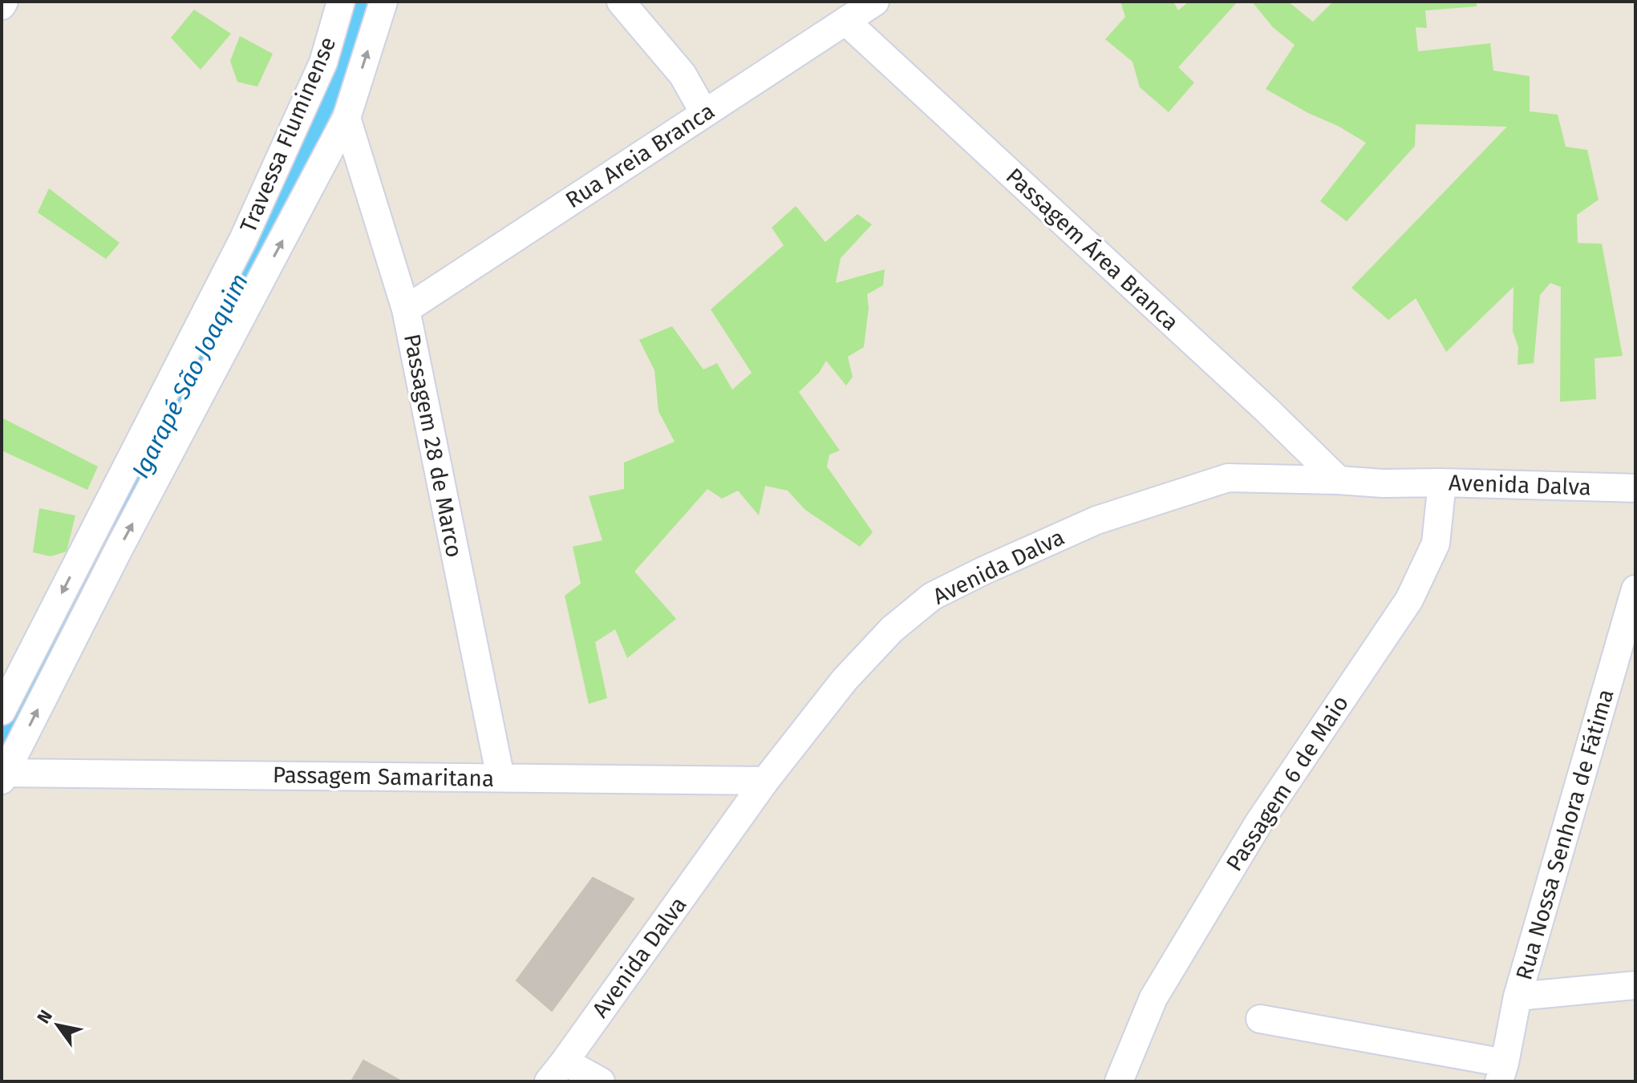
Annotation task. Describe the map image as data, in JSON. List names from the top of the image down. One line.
{"streets":{"street":["Travessa Fluminense","Rua Areia Branca","Passagem Área Branca","Passagem 28 de Marco","Avenida Dalva","Passagem Samaritana","Passagem 6 de Maio","Rua Nossa Senhora de Fátima"]},"crossings":[["Rua Areia Branca","Passagem Área Branca"],["Rua Areia Branca","Passagem 28 de Marco"],["Passagem Área Branca","Avenida Dalva"],["Passagem 28 de Marco","Passagem Samaritana"],["Avenida Dalva","Passagem Samaritana"],["Avenida Dalva","Passagem 6 de Maio"]],"water":["Igarapé São Joaquim"],"north":"top left"}
